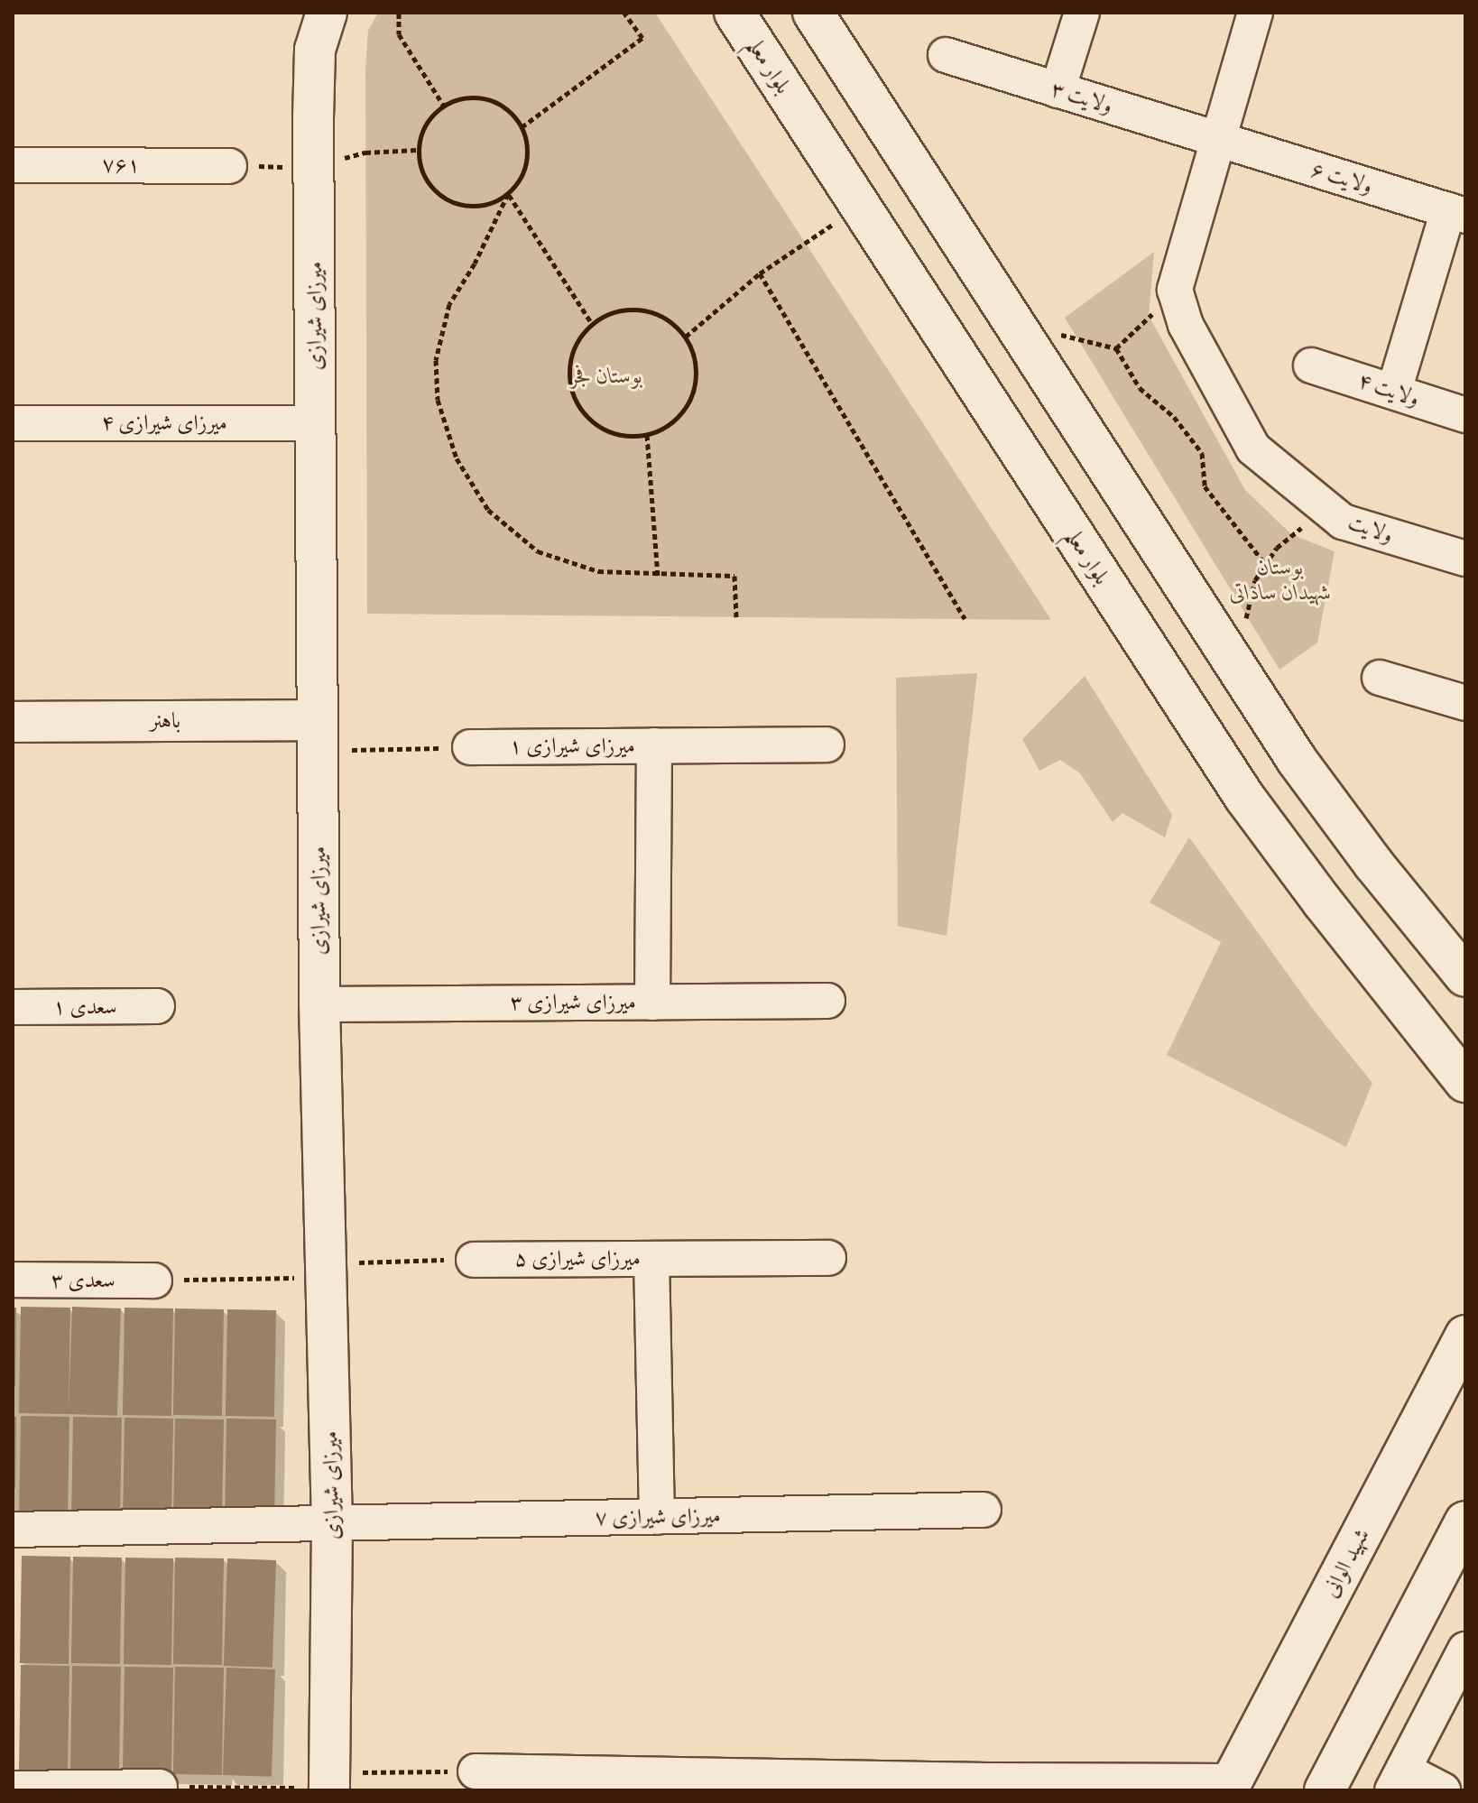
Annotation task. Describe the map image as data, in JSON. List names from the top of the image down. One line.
{"streets":{"street":["بلوار معلم","ولایت ۳","۷۶۱","ولایت ۶","میرزای شیرازی","ولایت ۴","میرزای شیرازی ۴","ولایت","باهنر","میرزای شیرازی ۱","میرزای شیرازی ۳","سعدی ۱","میرزای شیرازی ۵","سعدی ۳","میرزای شیرازی ۷","شهید الوانی"]},"crossings":[["ولایت ۳","ولایت ۶"],["میرزای شیرازی","میرزای شیرازی ۴"],["میرزای شیرازی","باهنر"],["میرزای شیرازی","میرزای شیرازی ۳"],["میرزای شیرازی","میرزای شیرازی ۷"]],"parks":["بوستان فجر","بوستان شهیدان ساداتی"]}
